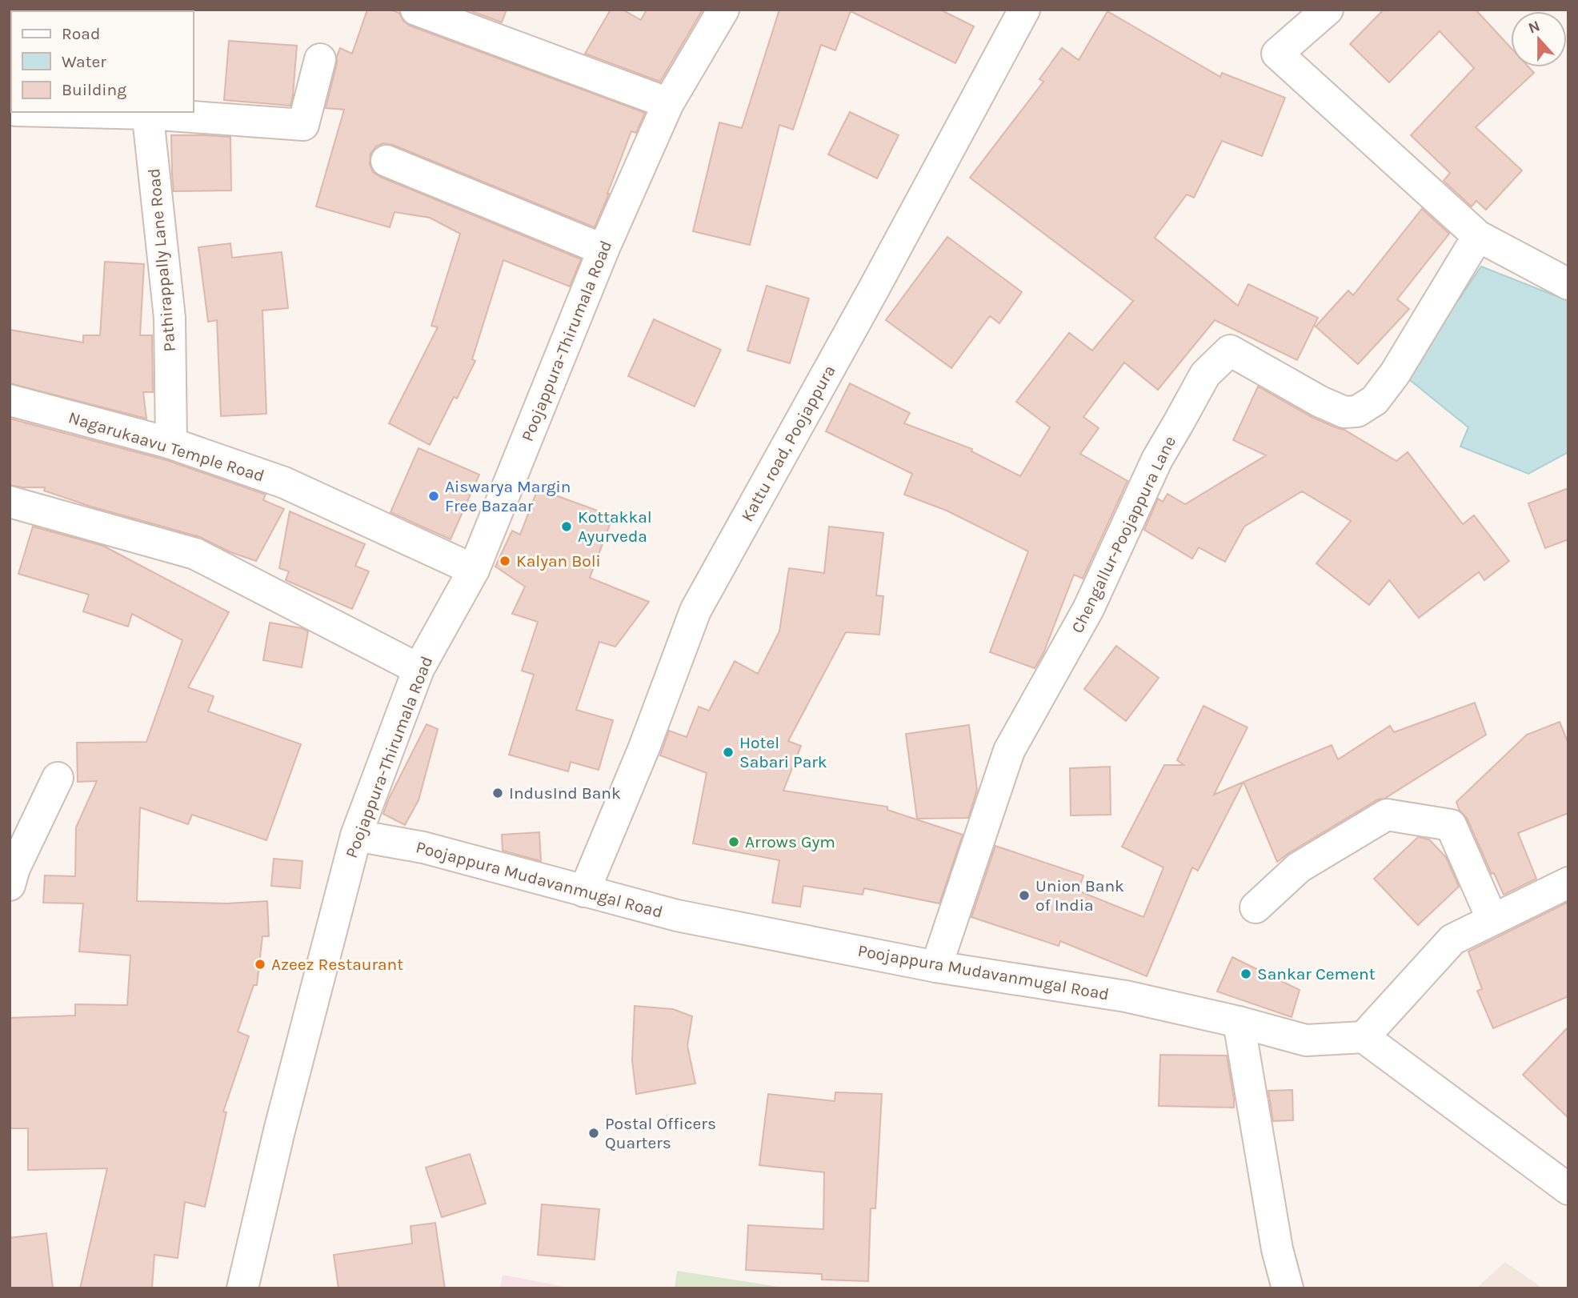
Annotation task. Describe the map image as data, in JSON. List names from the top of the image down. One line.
{"streets":{"street":["Pathirappally Lane Road","Poojappura-Thirumala Road","Kattu road, Poojappura","Nagarukaavu Temple Road","Chengallur-Poojappura Lane","Poojappura Mudavanmugal Road"]},"crossings":[["Pathirappally Lane Road","Nagarukaavu Temple Road"],["Poojappura-Thirumala Road","Nagarukaavu Temple Road"],["Poojappura-Thirumala Road","Poojappura Mudavanmugal Road"],["Kattu road, Poojappura","Poojappura Mudavanmugal Road"],["Chengallur-Poojappura Lane","Poojappura Mudavanmugal Road"]],"places":["Aiswarya Margin Free Bazaar","Kottakkal Ayurveda","Kalyan Boli","Hotel Sabari Park","IndusInd Bank","Arrows Gym","Union Bank of India","Azeez Restaurant","Sankar Cement","Postal Officers Quarters"],"legend":["Road","Water","Building"],"north":"top"}
